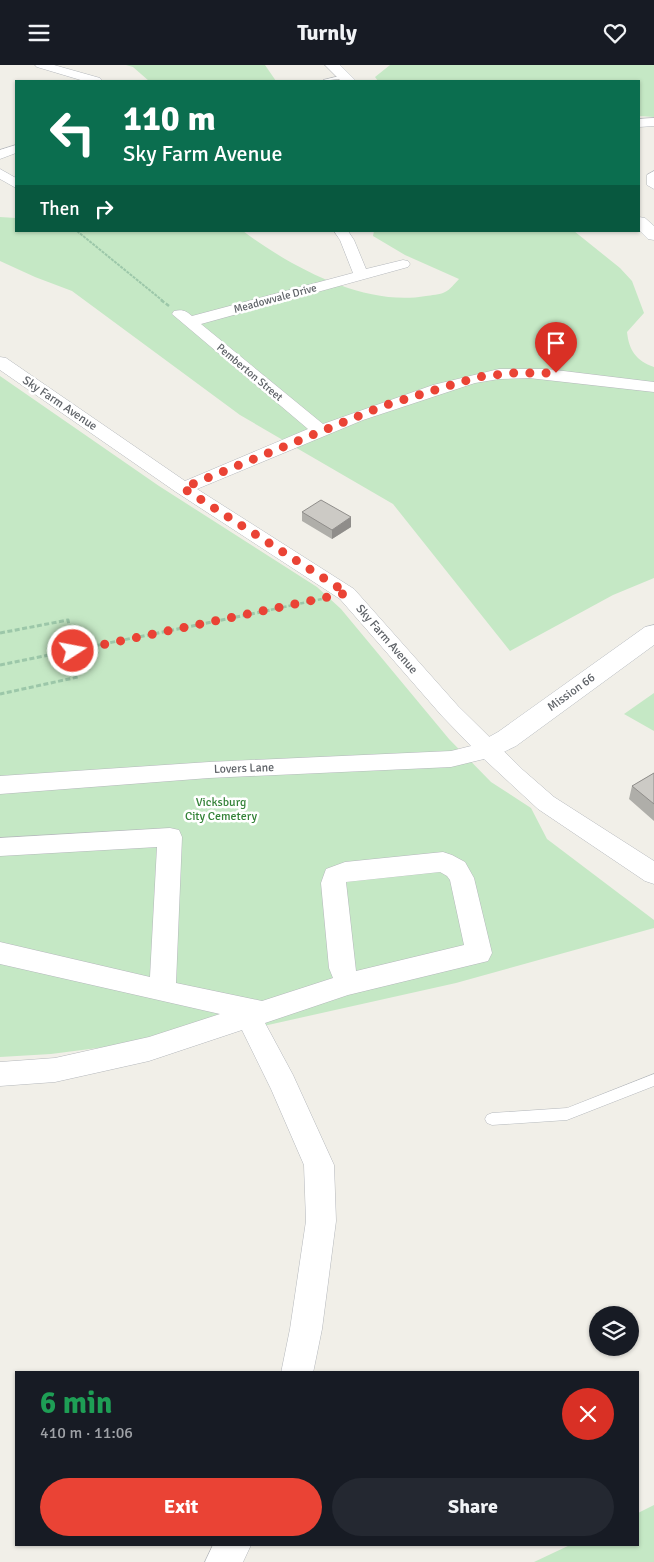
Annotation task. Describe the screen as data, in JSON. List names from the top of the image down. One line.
{"streets":{"street":["Meadowvale Drive","Pemberton Street","Sky Farm Avenue","Mission 66","Lovers Lane"]},"crossings":[["Meadowvale Drive","Pemberton Street"],["Sky Farm Avenue","Mission 66"],["Sky Farm Avenue","Lovers Lane"],["Mission 66","Lovers Lane"]],"parks":["Vicksburg City Cemetery"],"page":{"header":"Turnly","turn":["110 m","Sky Farm Avenue"],"then":"Then","heading":["6 min","410 m · 11:06"],"buttons":["Exit","Share"]}}
